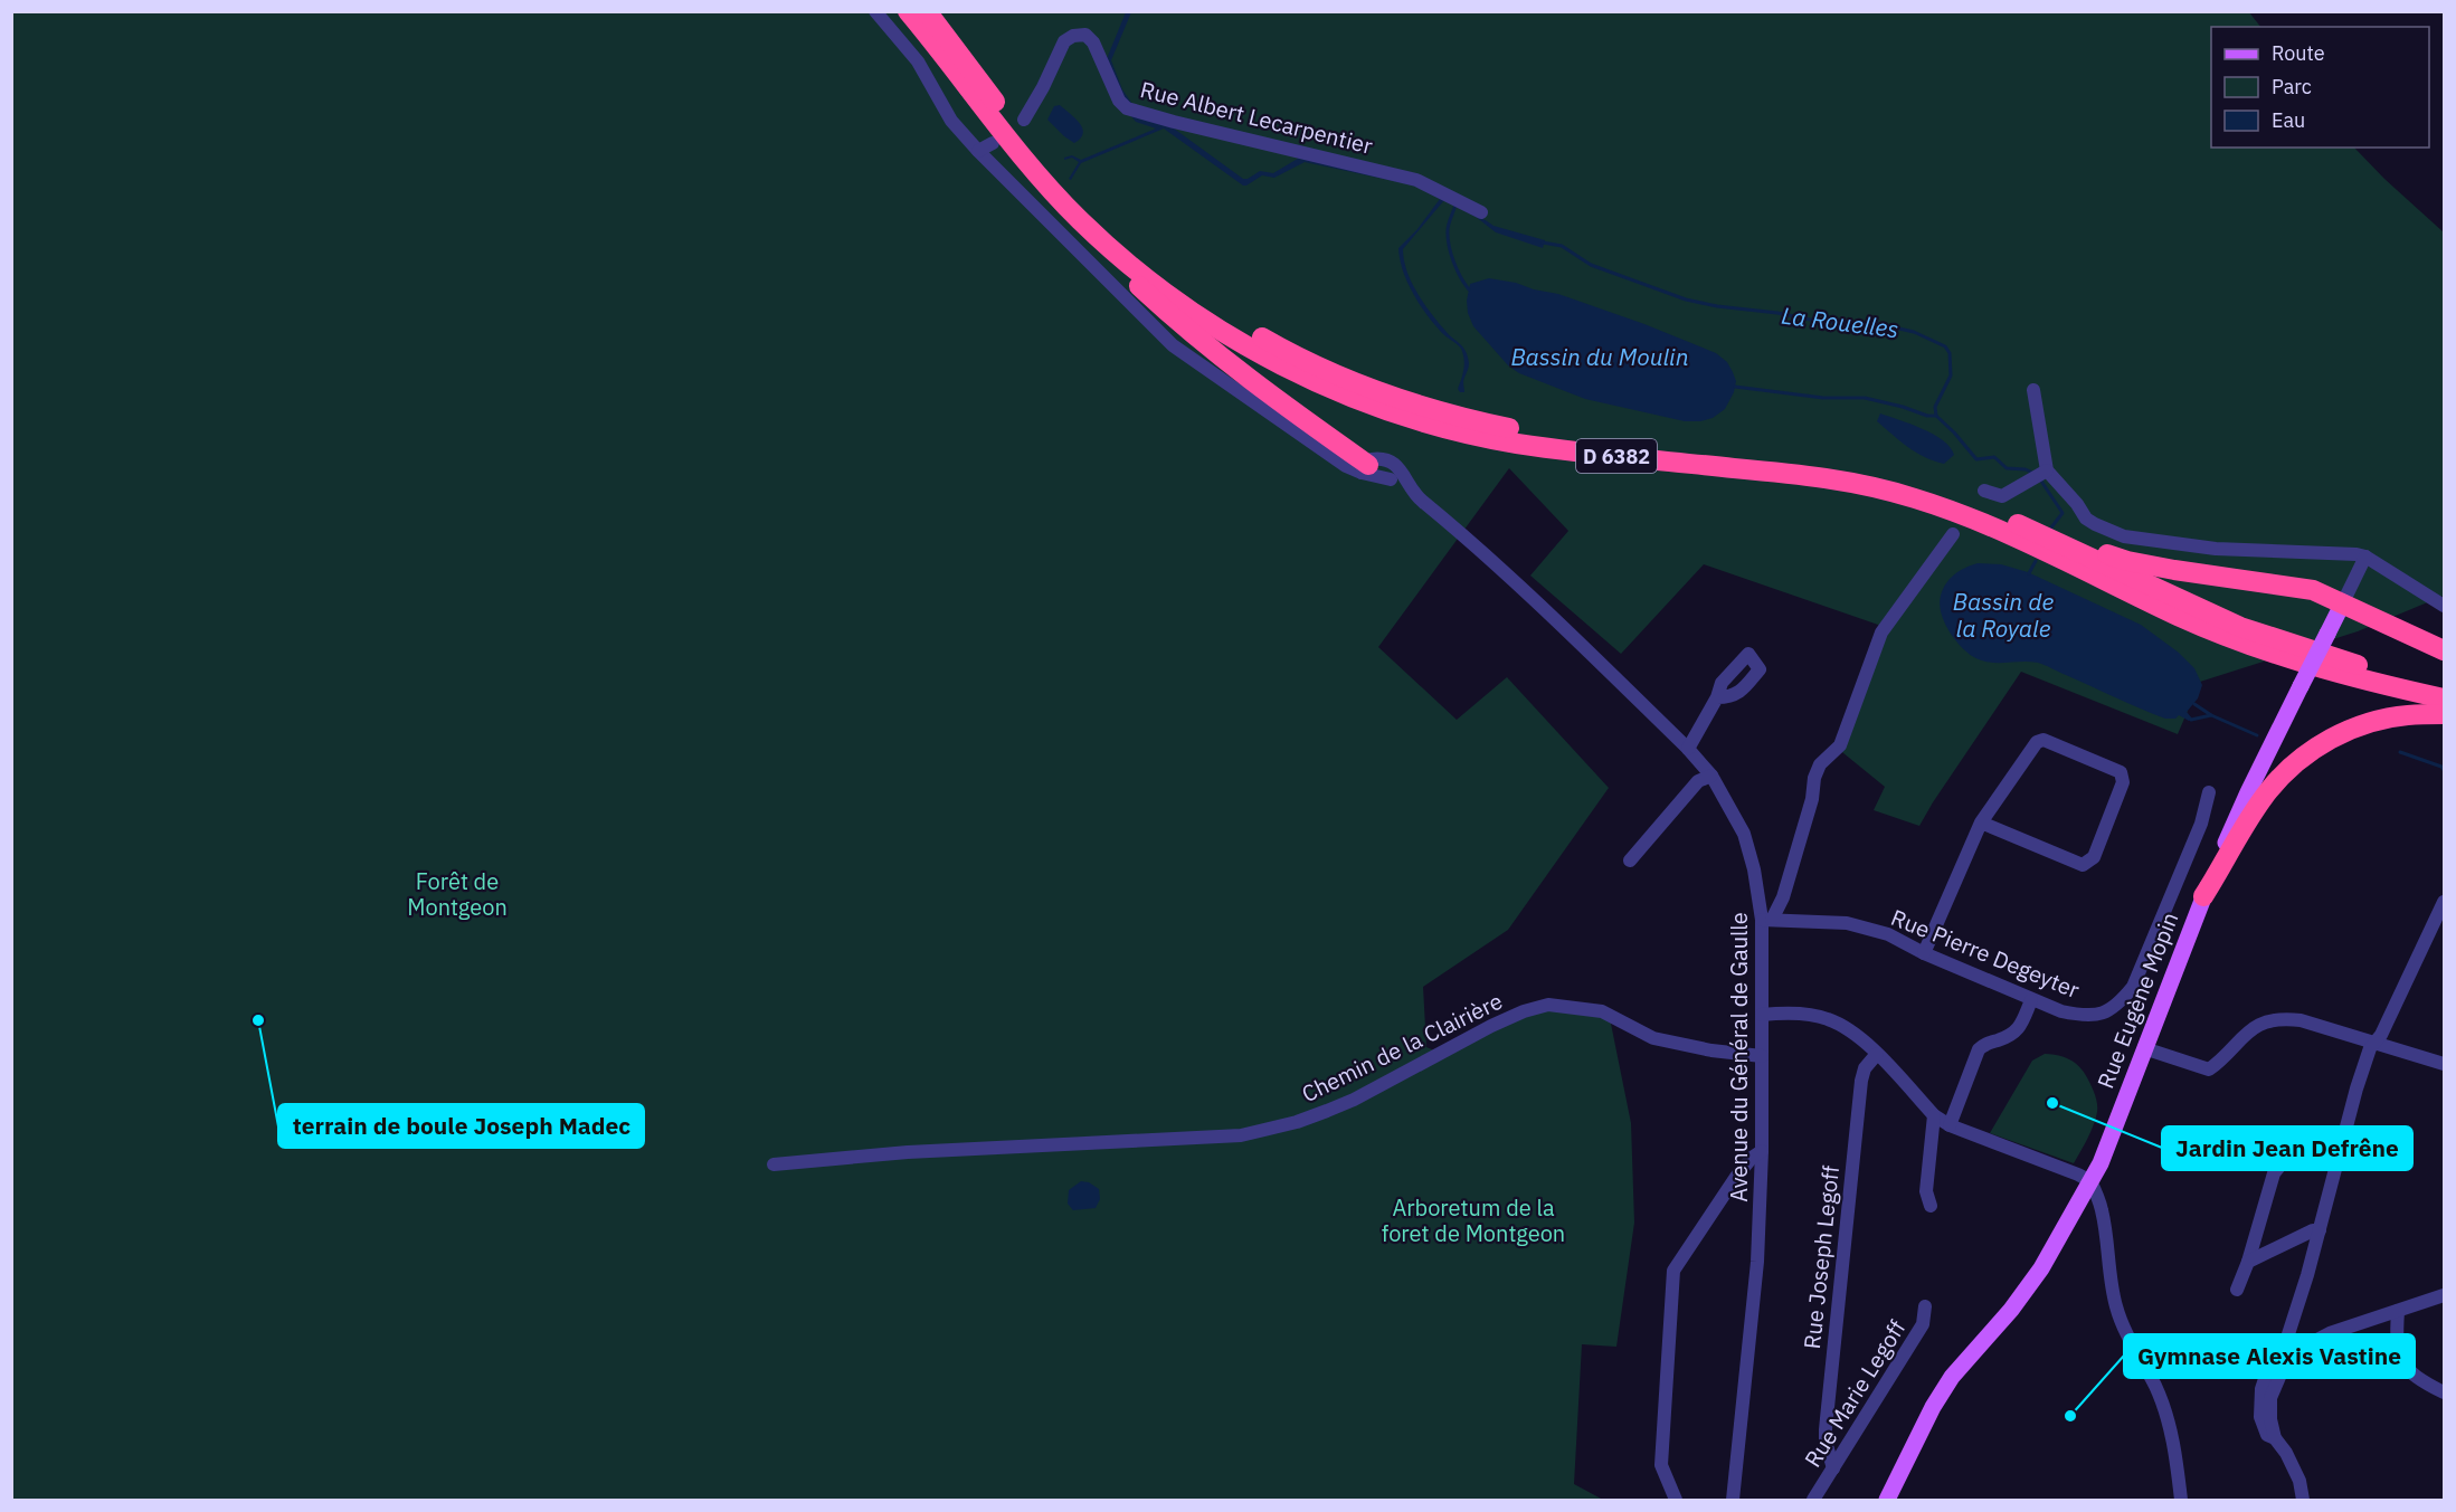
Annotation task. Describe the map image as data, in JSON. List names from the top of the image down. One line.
{"streets":{"highway":["D 6382"],"main road":["Rue Eugène Mopin"],"street":["Rue Albert Lecarpentier","Rue Pierre Degeyter","Chemin de la Clairière","Avenue du Général de Gaulle","Rue Joseph Legoff","Rue Marie Legoff"]},"crossings":[["Rue Pierre Degeyter","Avenue du Général de Gaulle"],["Chemin de la Clairière","Avenue du Général de Gaulle"],["Rue Joseph Legoff","Rue Marie Legoff"]],"water":["La Rouelles","Bassin du Moulin","Bassin de la Royale"],"parks":["Forêt de Montgeon","Arboretum de la foret de Montgeon"],"places":["terrain de boule Joseph Madec","Jardin Jean Defrêne","Gymnase Alexis Vastine"],"legend":["Route","Parc","Eau"]}
